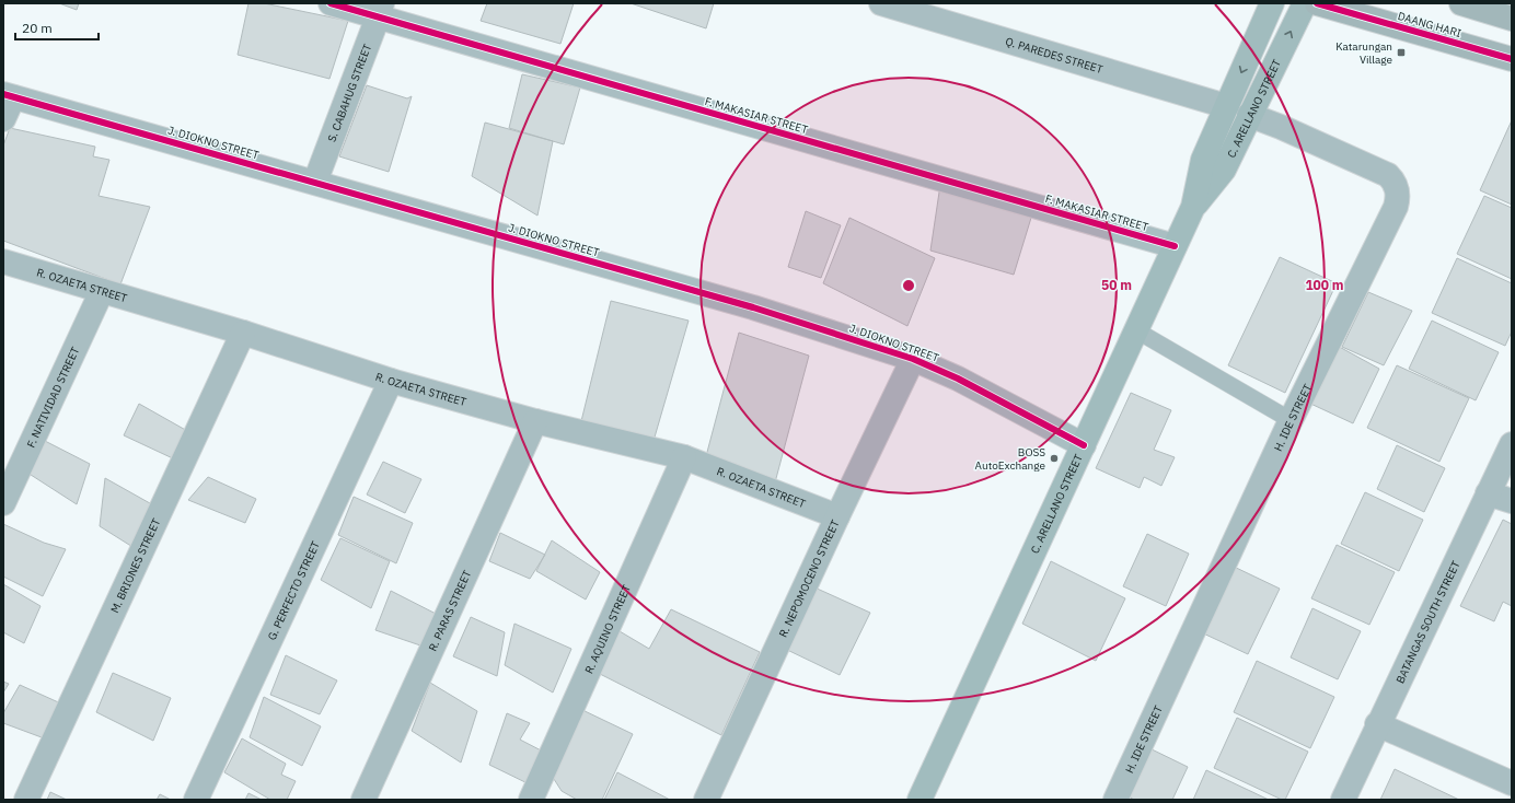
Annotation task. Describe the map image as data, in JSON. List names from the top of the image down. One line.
{"streets":{"main road":["DAANG HARI"],"street":["Q. PAREDES STREET","S. CABAHUG STREET","C. ARELLANO STREET","F. MAKASIAR STREET","J. DIOKNO STREET","R. OZAETA STREET","F. NATIVIDAD STREET","H. IDE STREET","M. BRIONES STREET","R. NEPOMOCENO STREET","G. PERFECTO STREET","R. PARAS STREET","BATANGAS SOUTH STREET","R. AQUINO STREET"]},"crossings":[["Q. PAREDES STREET","C. ARELLANO STREET"],["S. CABAHUG STREET","F. MAKASIAR STREET"],["S. CABAHUG STREET","J. DIOKNO STREET"],["C. ARELLANO STREET","F. MAKASIAR STREET"],["C. ARELLANO STREET","J. DIOKNO STREET"],["C. ARELLANO STREET","H. IDE STREET"],["J. DIOKNO STREET","R. NEPOMOCENO STREET"],["R. OZAETA STREET","F. NATIVIDAD STREET"],["R. OZAETA STREET","M. BRIONES STREET"],["R. OZAETA STREET","R. NEPOMOCENO STREET"],["R. OZAETA STREET","G. PERFECTO STREET"],["R. OZAETA STREET","R. PARAS STREET"],["R. OZAETA STREET","R. AQUINO STREET"]],"places":{"transit":["Katarungan Village"],"other":["BOSS AutoExchange"]},"scale_bar":"20 m","rings":["50 m","100 m"]}
